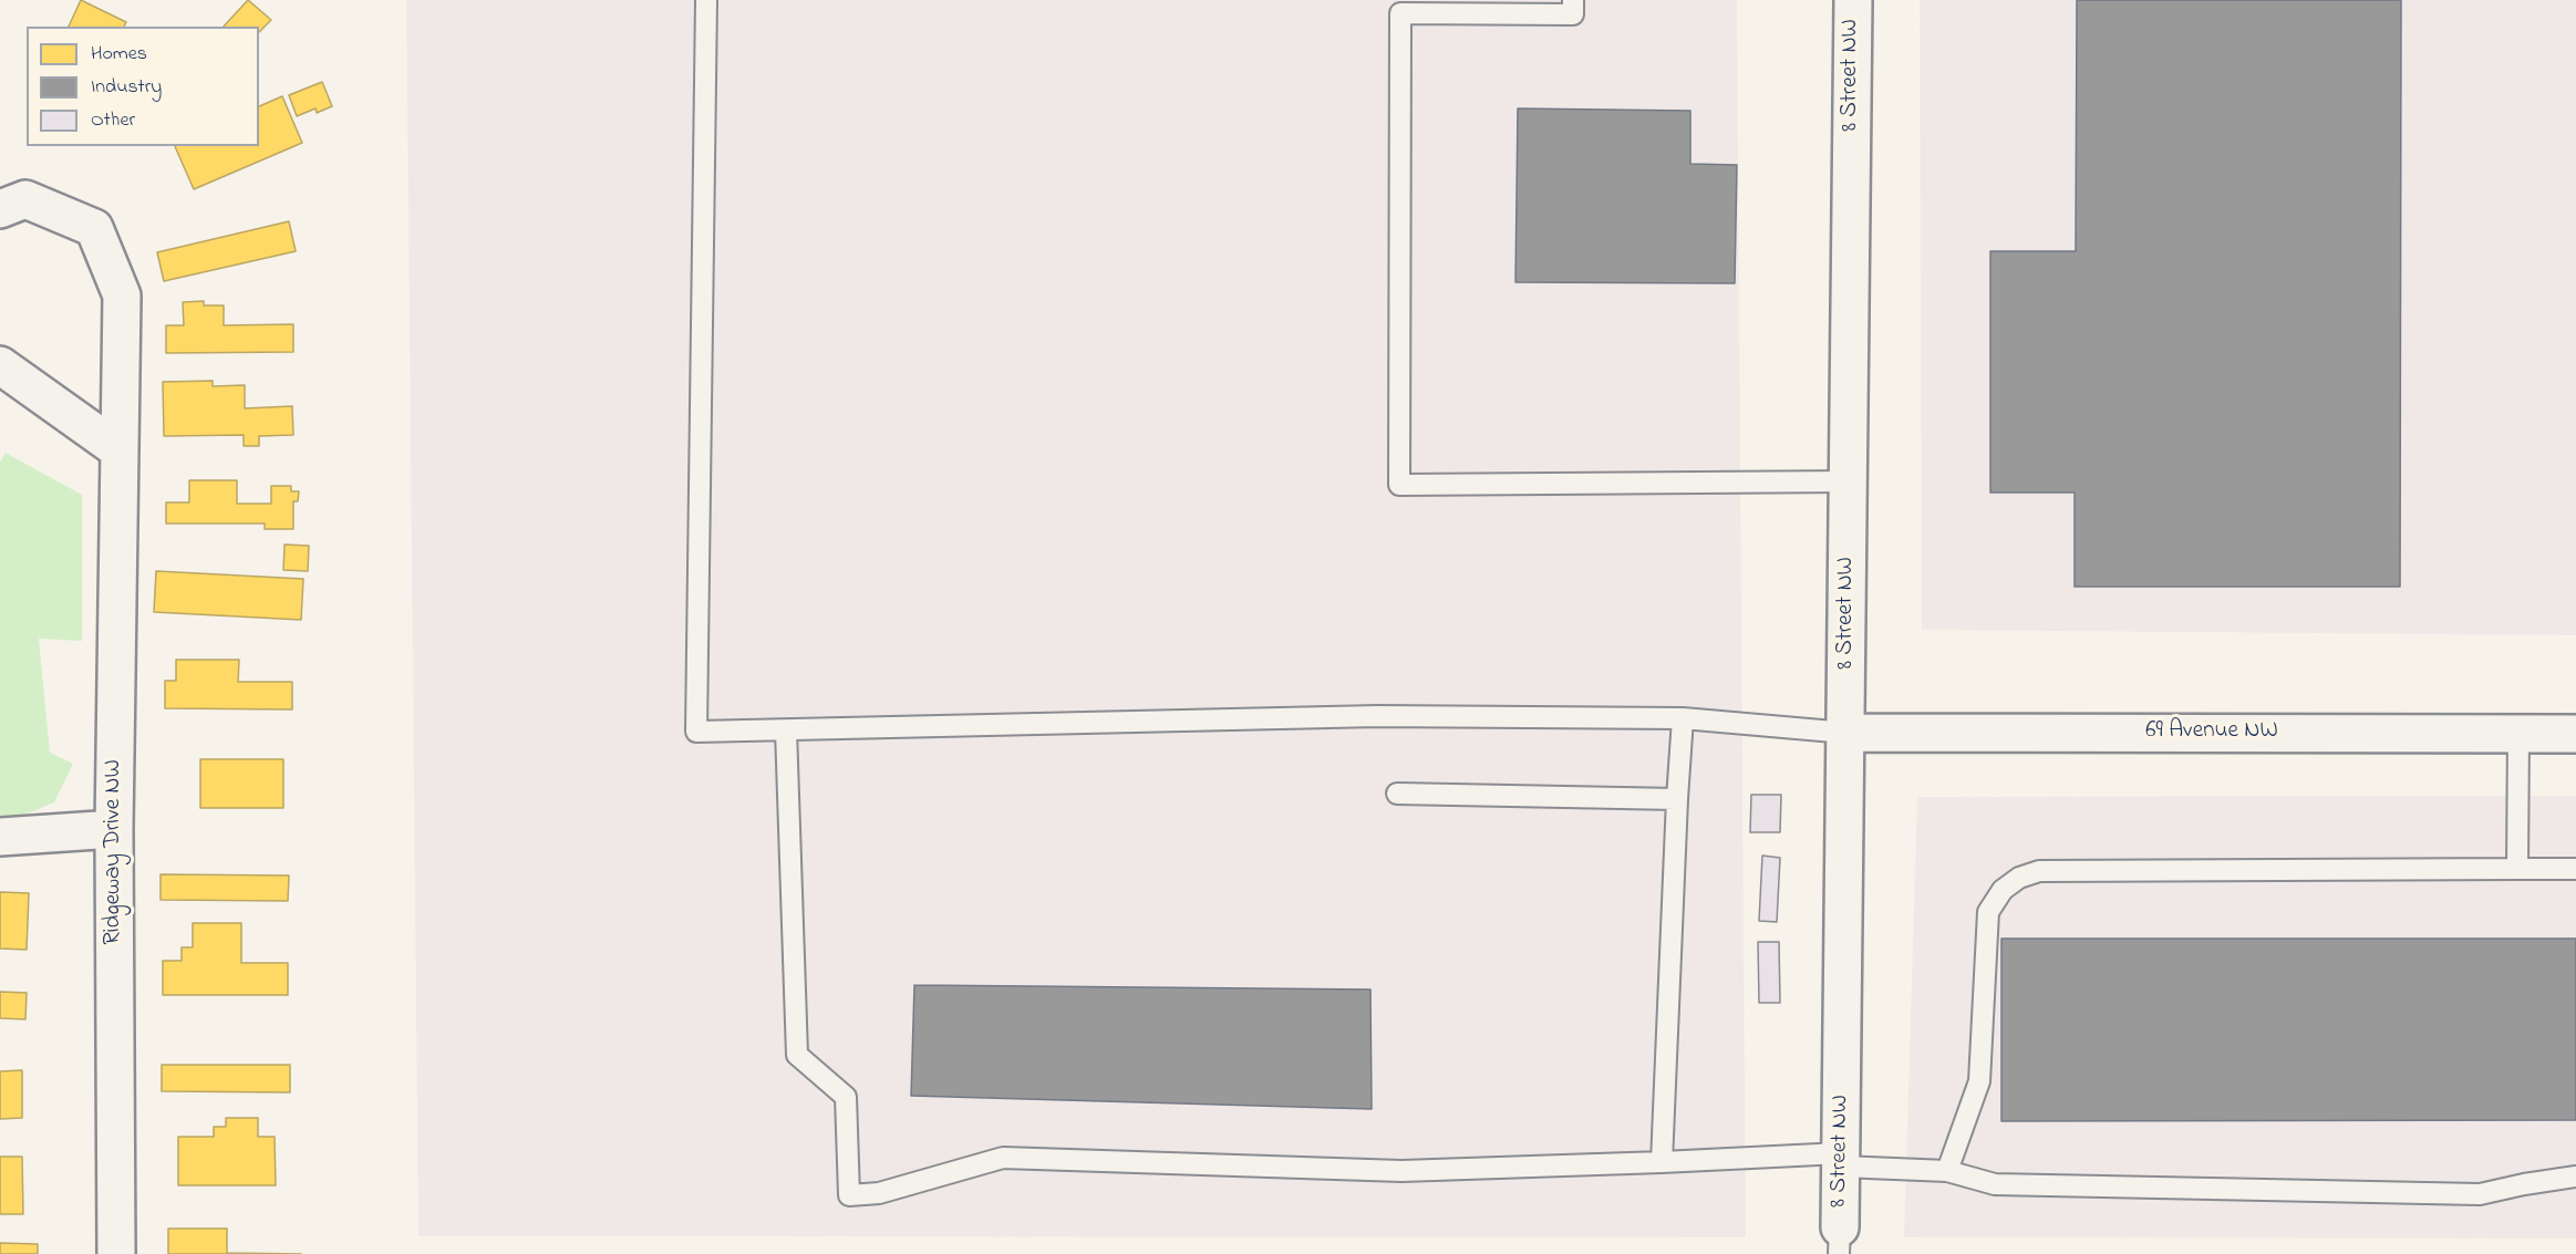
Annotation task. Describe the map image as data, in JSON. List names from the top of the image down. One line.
{"streets":{"street":["8 Street NW","69 Avenue NW","Ridgeway Drive NW"]},"crossings":[["8 Street NW","69 Avenue NW"]],"legend":["Homes","Industry","Other"]}
